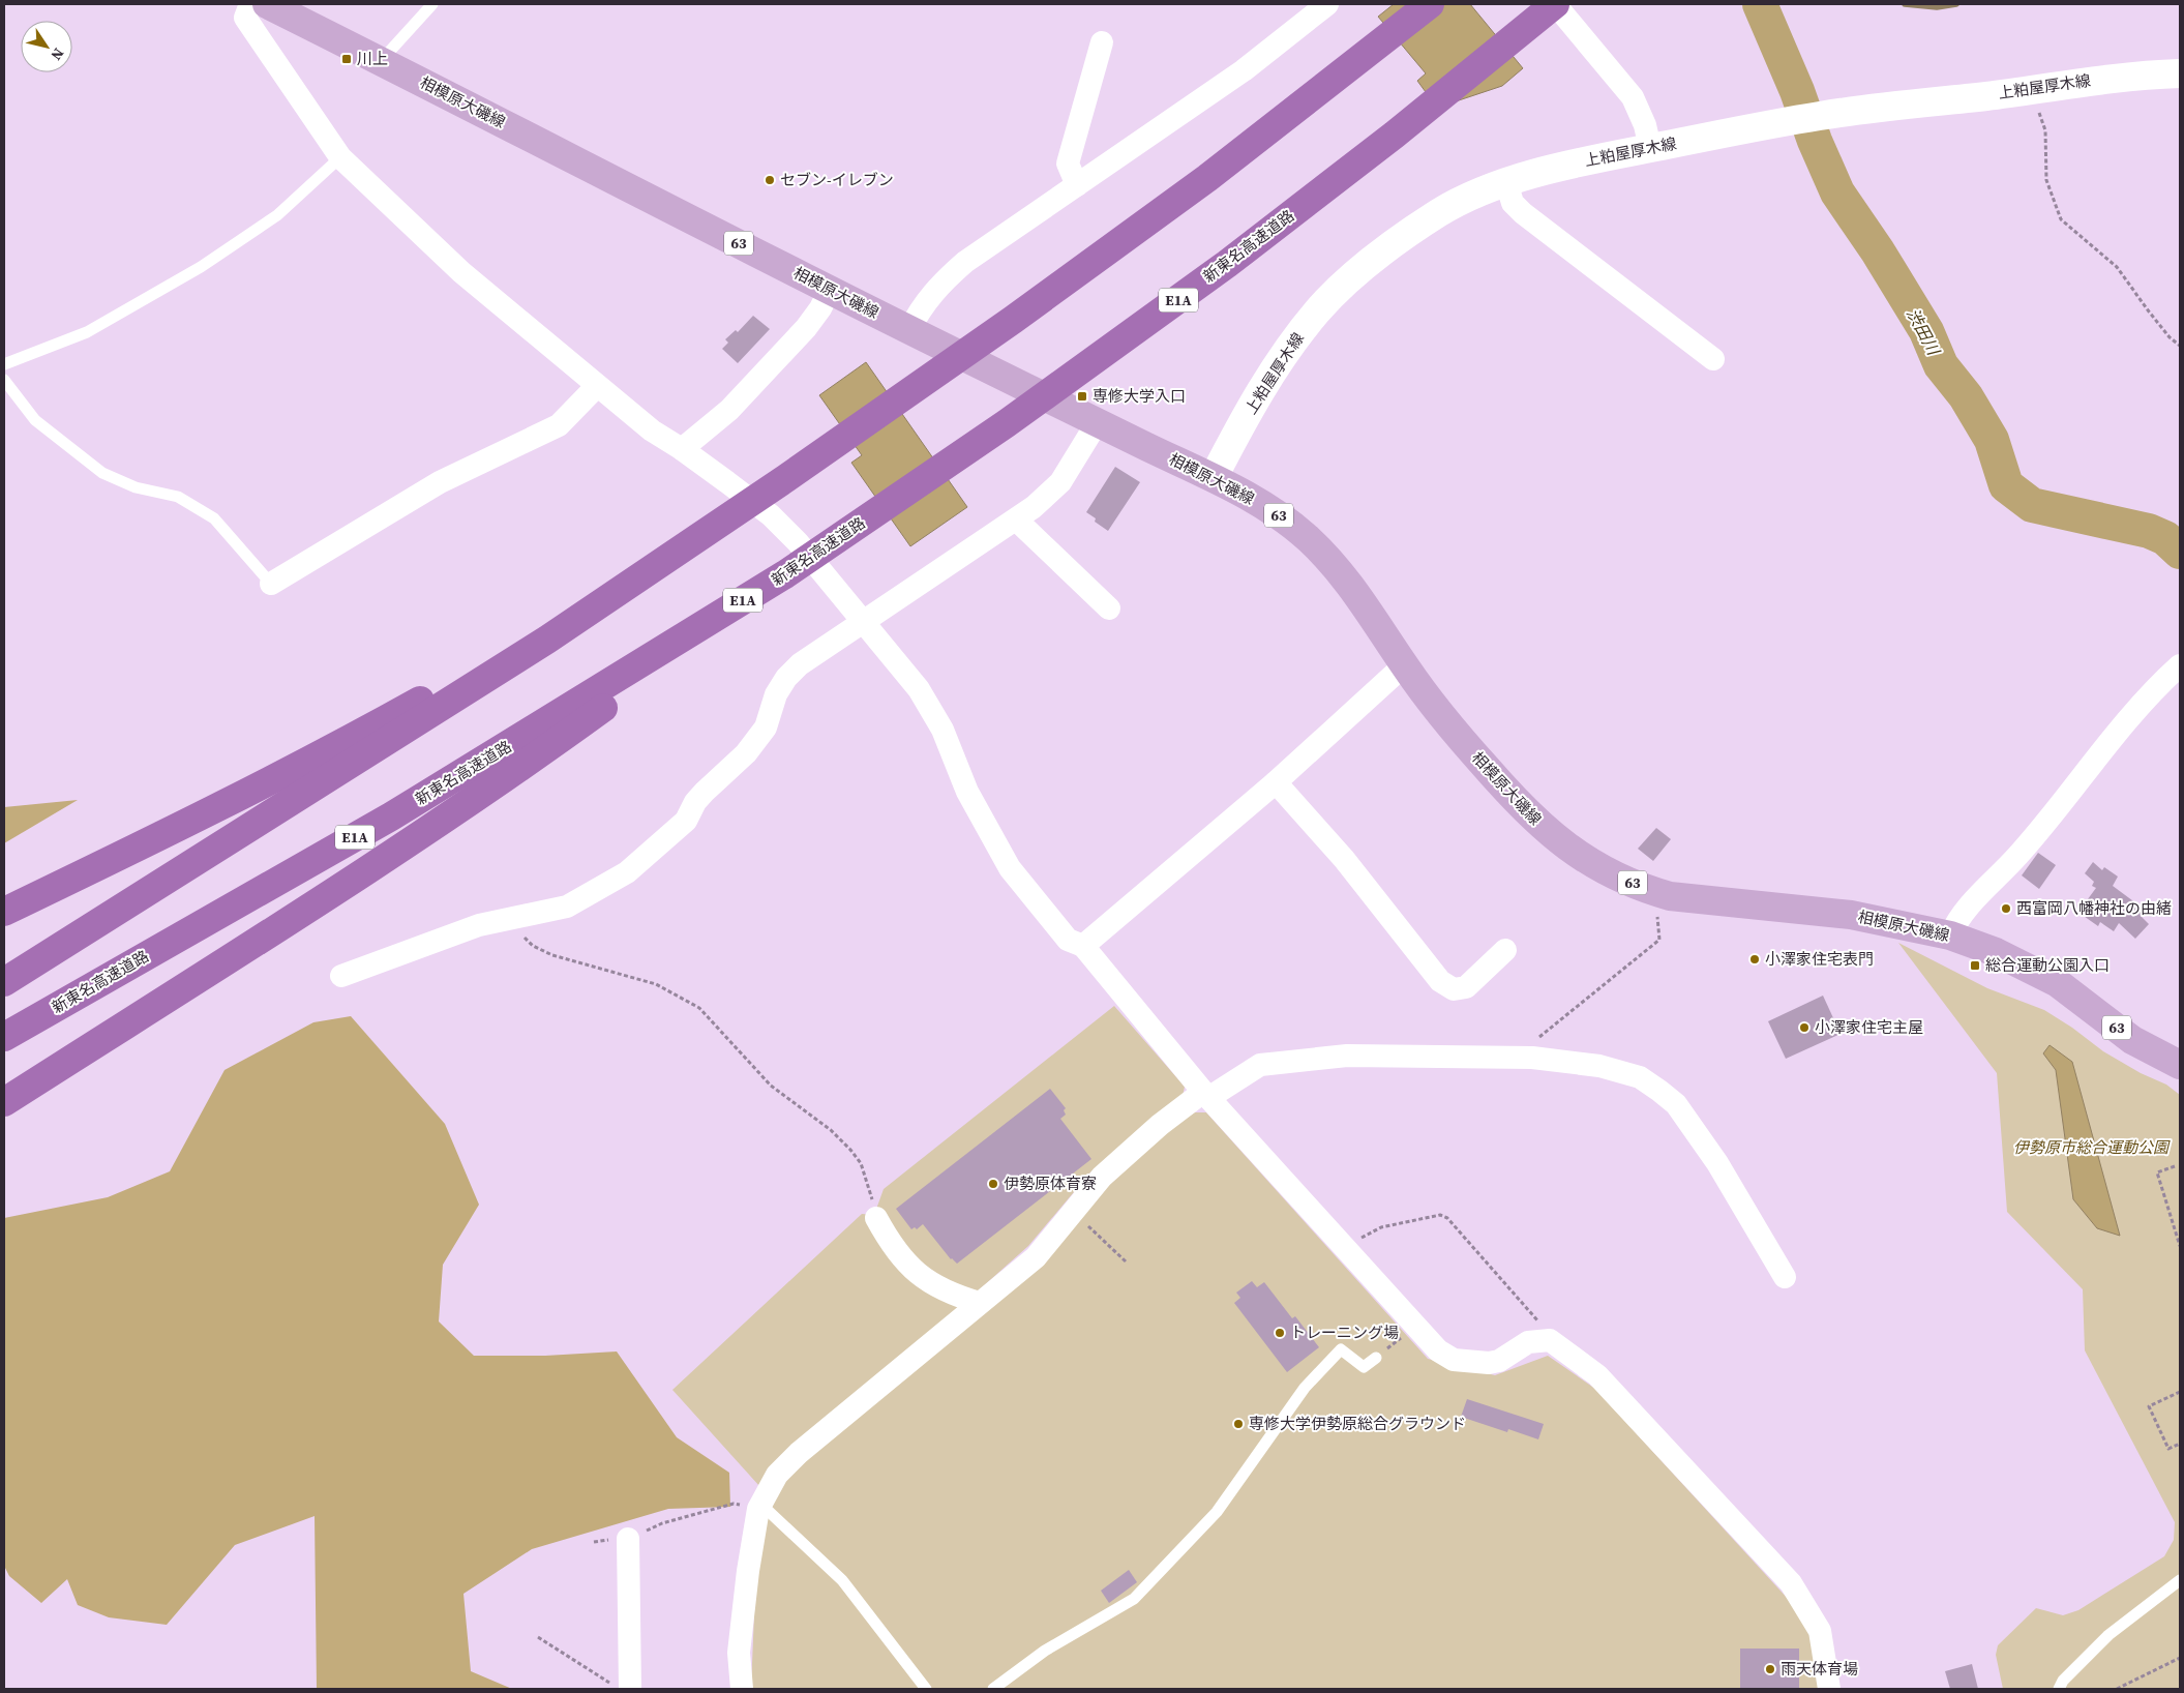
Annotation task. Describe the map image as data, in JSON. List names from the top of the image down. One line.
{"streets":{"highway":["新東名高速道路","E1A"],"main road":["上粕屋厚木線","相模原大磯線","63"]},"crossings":[["上粕屋厚木線","相模原大磯線"]],"water":["渋田川"],"parks":["伊勢原市総合運動公園"],"places":{"transit":["川上","専修大学入口","総合運動公園入口"],"other":["セブン-イレブン","西富岡八幡神社の由緒","小澤家住宅表門","小澤家住宅主屋","伊勢原体育寮","トレーニング場","専修大学伊勢原総合グラウンド","雨天体育場"]},"north":"bottom right"}
